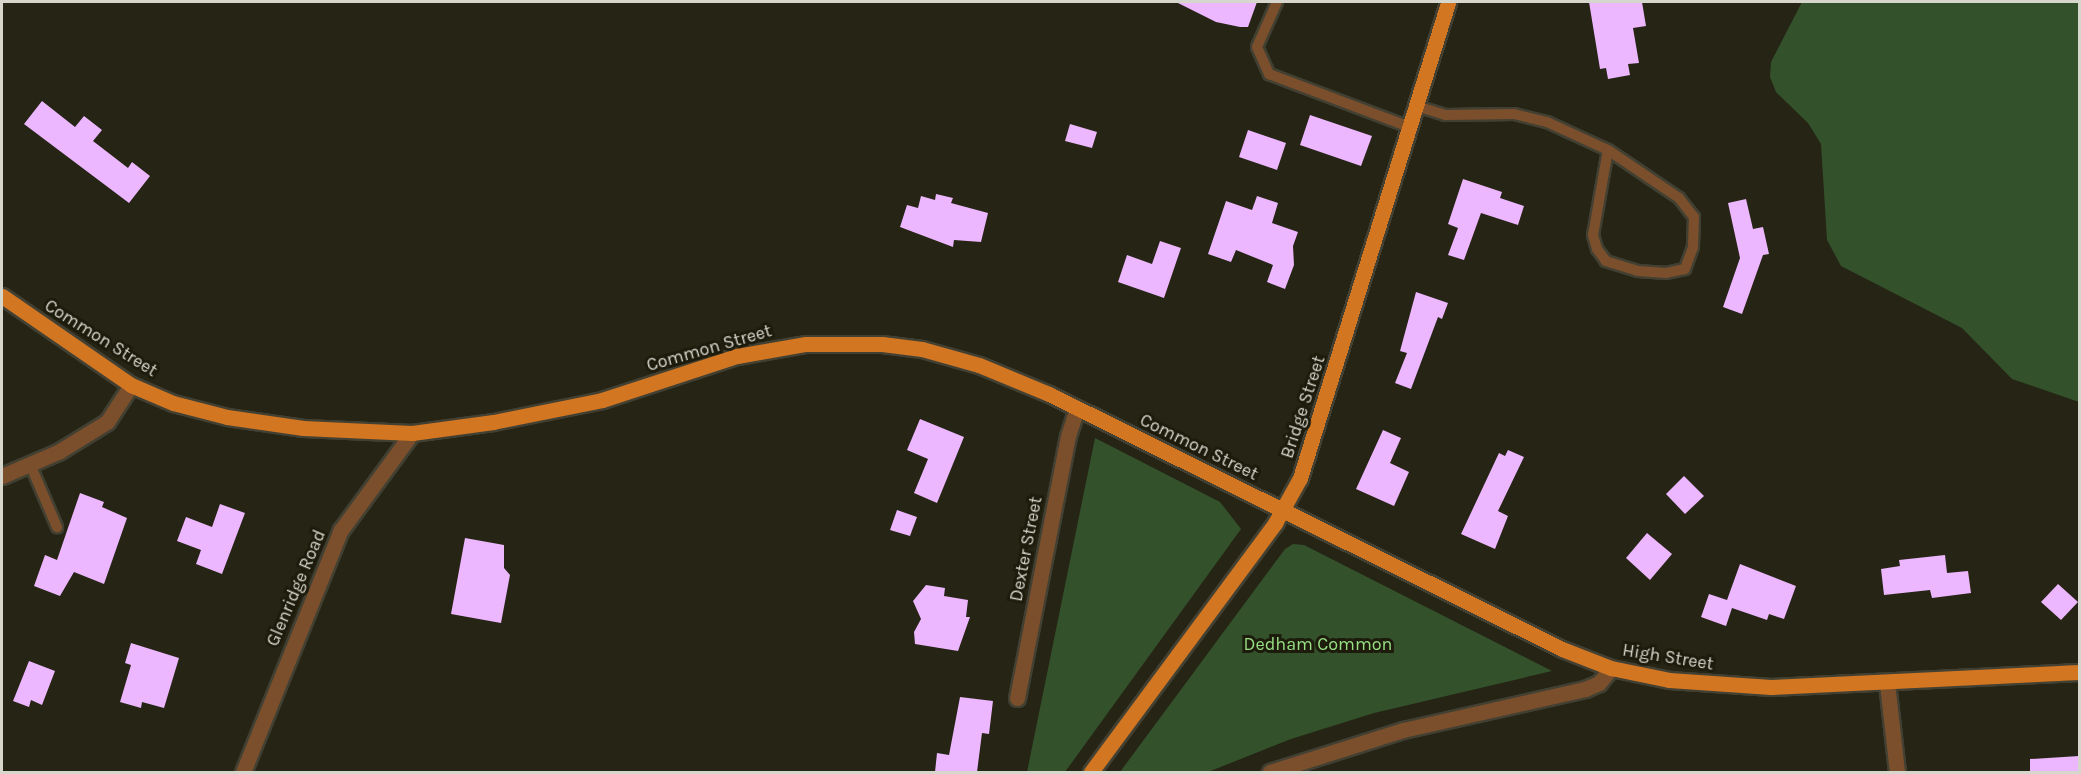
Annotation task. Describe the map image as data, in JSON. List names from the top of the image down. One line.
{"streets":{"main road":["Common Street","Bridge Street","High Street"],"street":["Dexter Street","Glenridge Road"]},"crossings":[["Common Street","Bridge Street"],["Common Street","Dexter Street"],["Common Street","Glenridge Road"],["Common Street","High Street"]],"parks":["Dedham Common"]}
